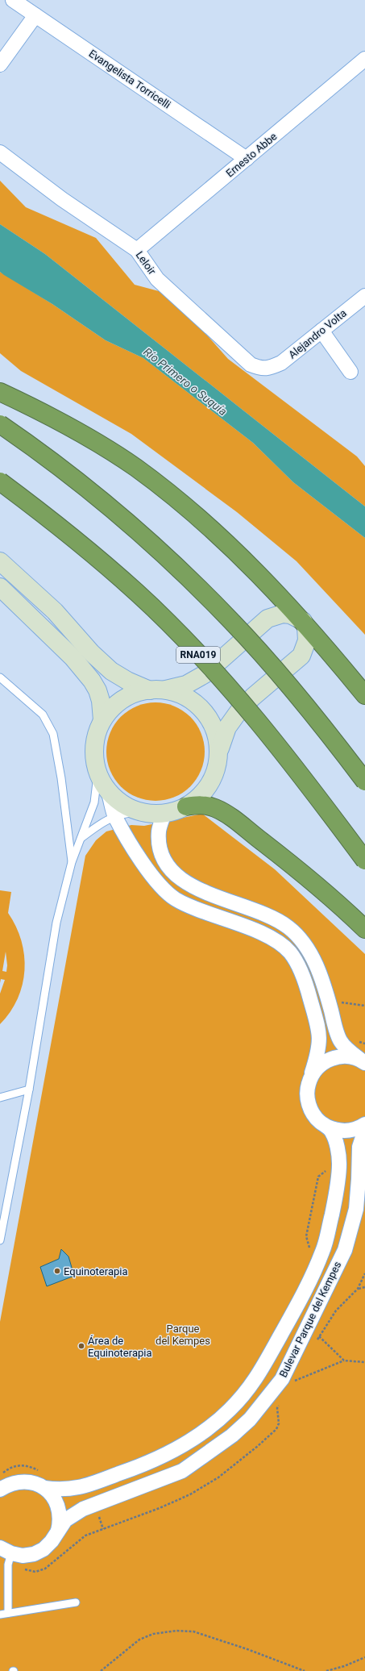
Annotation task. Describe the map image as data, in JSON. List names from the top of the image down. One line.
{"streets":{"highway":["RNA019"],"street":["Evangelista Torricelli","Ernesto Abbe","Leloir","Alejandro Volta","Bulevar Parque del Kempes"]},"crossings":[["Evangelista Torricelli","Ernesto Abbe"],["Ernesto Abbe","Leloir"],["Leloir","Alejandro Volta"]],"water":["Río Primero o Suquía"],"parks":["Parque del Kempes"],"places":["Equinoterapia","Área de Equinoterapia"]}
